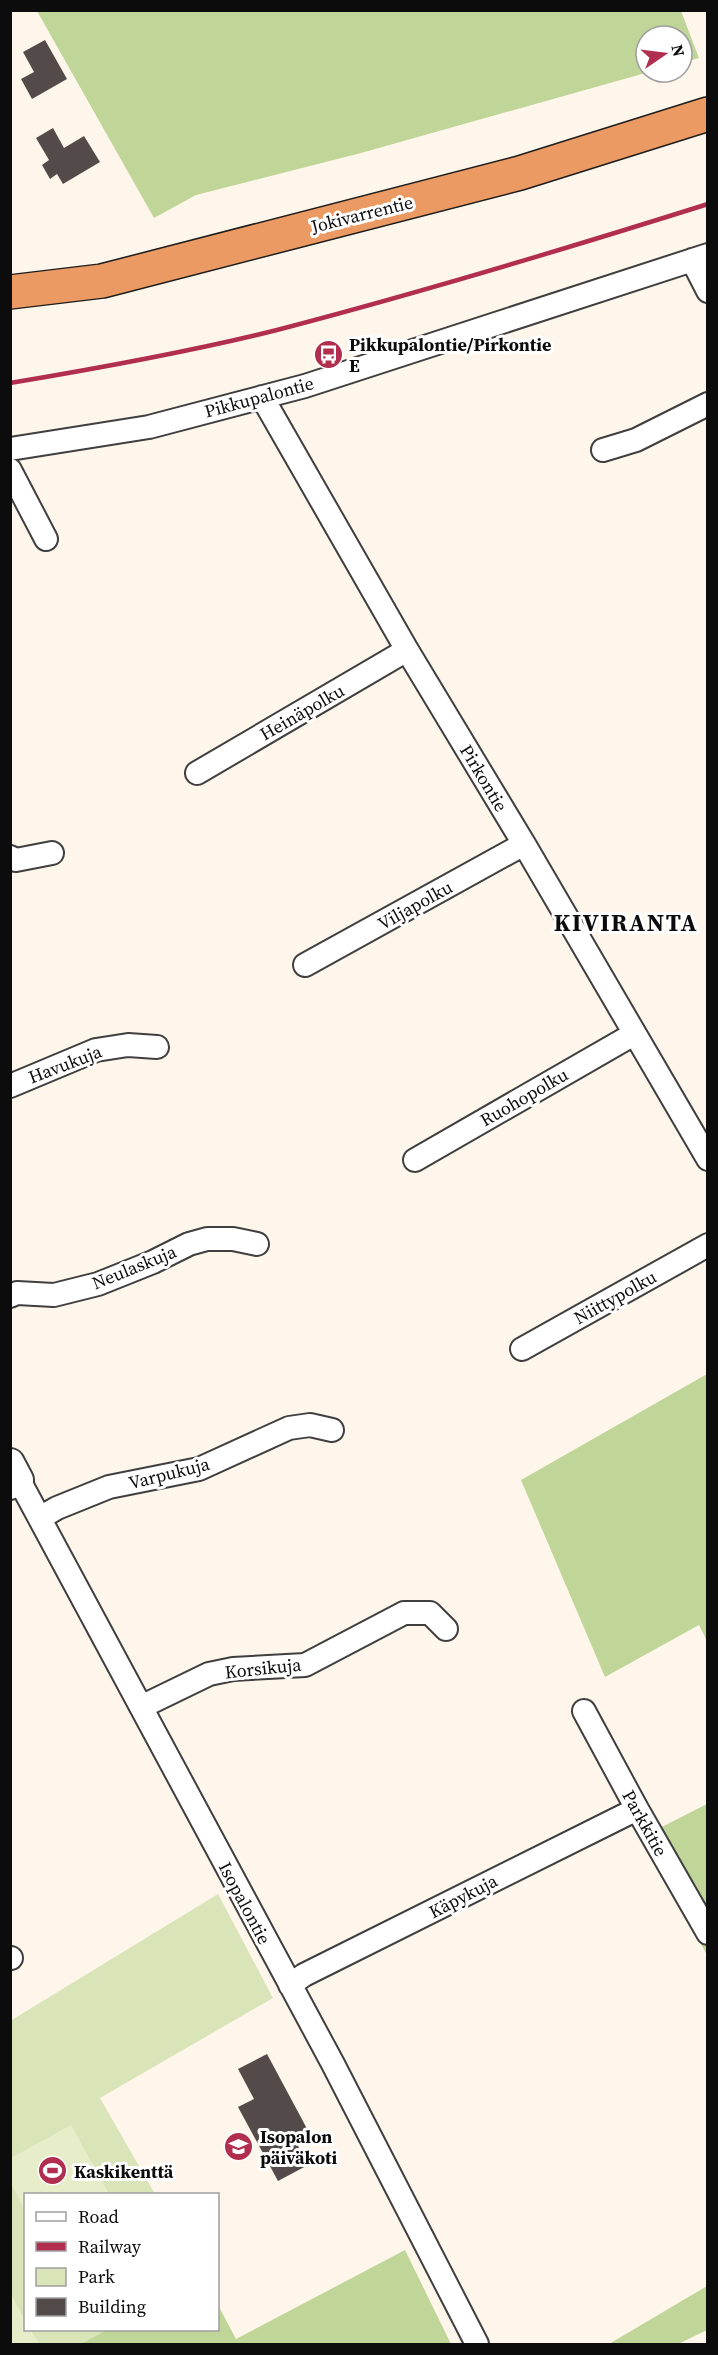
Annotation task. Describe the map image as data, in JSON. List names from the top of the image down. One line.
{"streets":{"highway":["Jokivarrentie"],"street":["Pikkupalontie","Heinäpolku","Pirkontie","Viljapolku","Havukuja","Ruohopolku","Neulaskuja","Niittypolku","Varpukuja","Korsikuja","Parkkitie","Käpykuja","Isopalontie"]},"crossings":[["Pikkupalontie","Pirkontie"],["Heinäpolku","Pirkontie"],["Pirkontie","Viljapolku"],["Pirkontie","Ruohopolku"],["Varpukuja","Isopalontie"],["Korsikuja","Isopalontie"],["Parkkitie","Käpykuja"],["Käpykuja","Isopalontie"]],"districts":["KIVIRANTA"],"places":{"bus stop":["Pikkupalontie/Pirkontie E"],"school or university":["Isopalon päiväkoti"],"sports":["Kaskikenttä"]},"legend":["Road","Railway","Park","Building"],"north":"right"}
